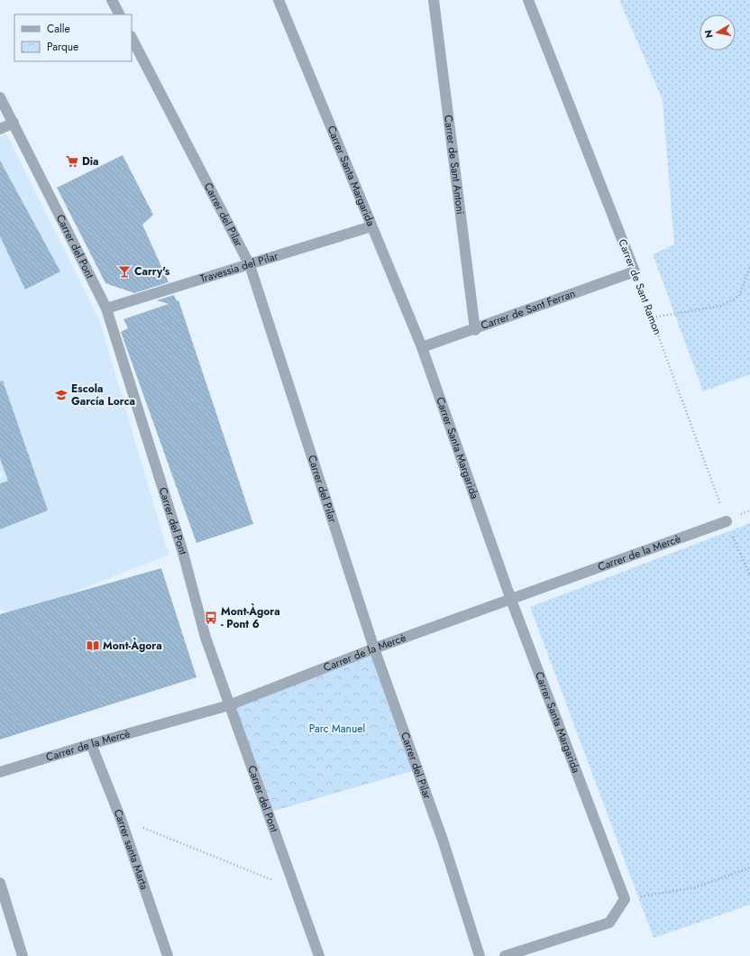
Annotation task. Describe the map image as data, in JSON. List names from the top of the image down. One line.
{"streets":{"street":["Carrer de Sant Antoni","Carrer Santa Margarida","Carrer del Pilar","Carrer del Pont","Travessia del Pilar","Carrer de Sant Ramon","Carrer de Sant Ferran","Carrer de la Mercè","Carrer santa Marta"]},"crossings":[["Carrer de Sant Antoni","Carrer de Sant Ferran"],["Carrer Santa Margarida","Travessia del Pilar"],["Carrer Santa Margarida","Carrer de Sant Ferran"],["Carrer Santa Margarida","Carrer de la Mercè"],["Carrer del Pilar","Travessia del Pilar"],["Carrer del Pilar","Carrer de la Mercè"],["Carrer del Pont","Travessia del Pilar"],["Carrer del Pont","Carrer de la Mercè"],["Carrer de Sant Ramon","Carrer de Sant Ferran"],["Carrer de Sant Ramon","Carrer de la Mercè"],["Carrer de la Mercè","Carrer santa Marta"]],"parks":["Parc Manuel"],"places":{"supermarket":["Dia"],"bar":["Carry's"],"school or university":["Escola García Lorca"],"bus stop":["Mont-Àgora - Pont 6"],"library":["Mont-Àgora"]},"legend":["Calle","Parque"],"north":"left"}
